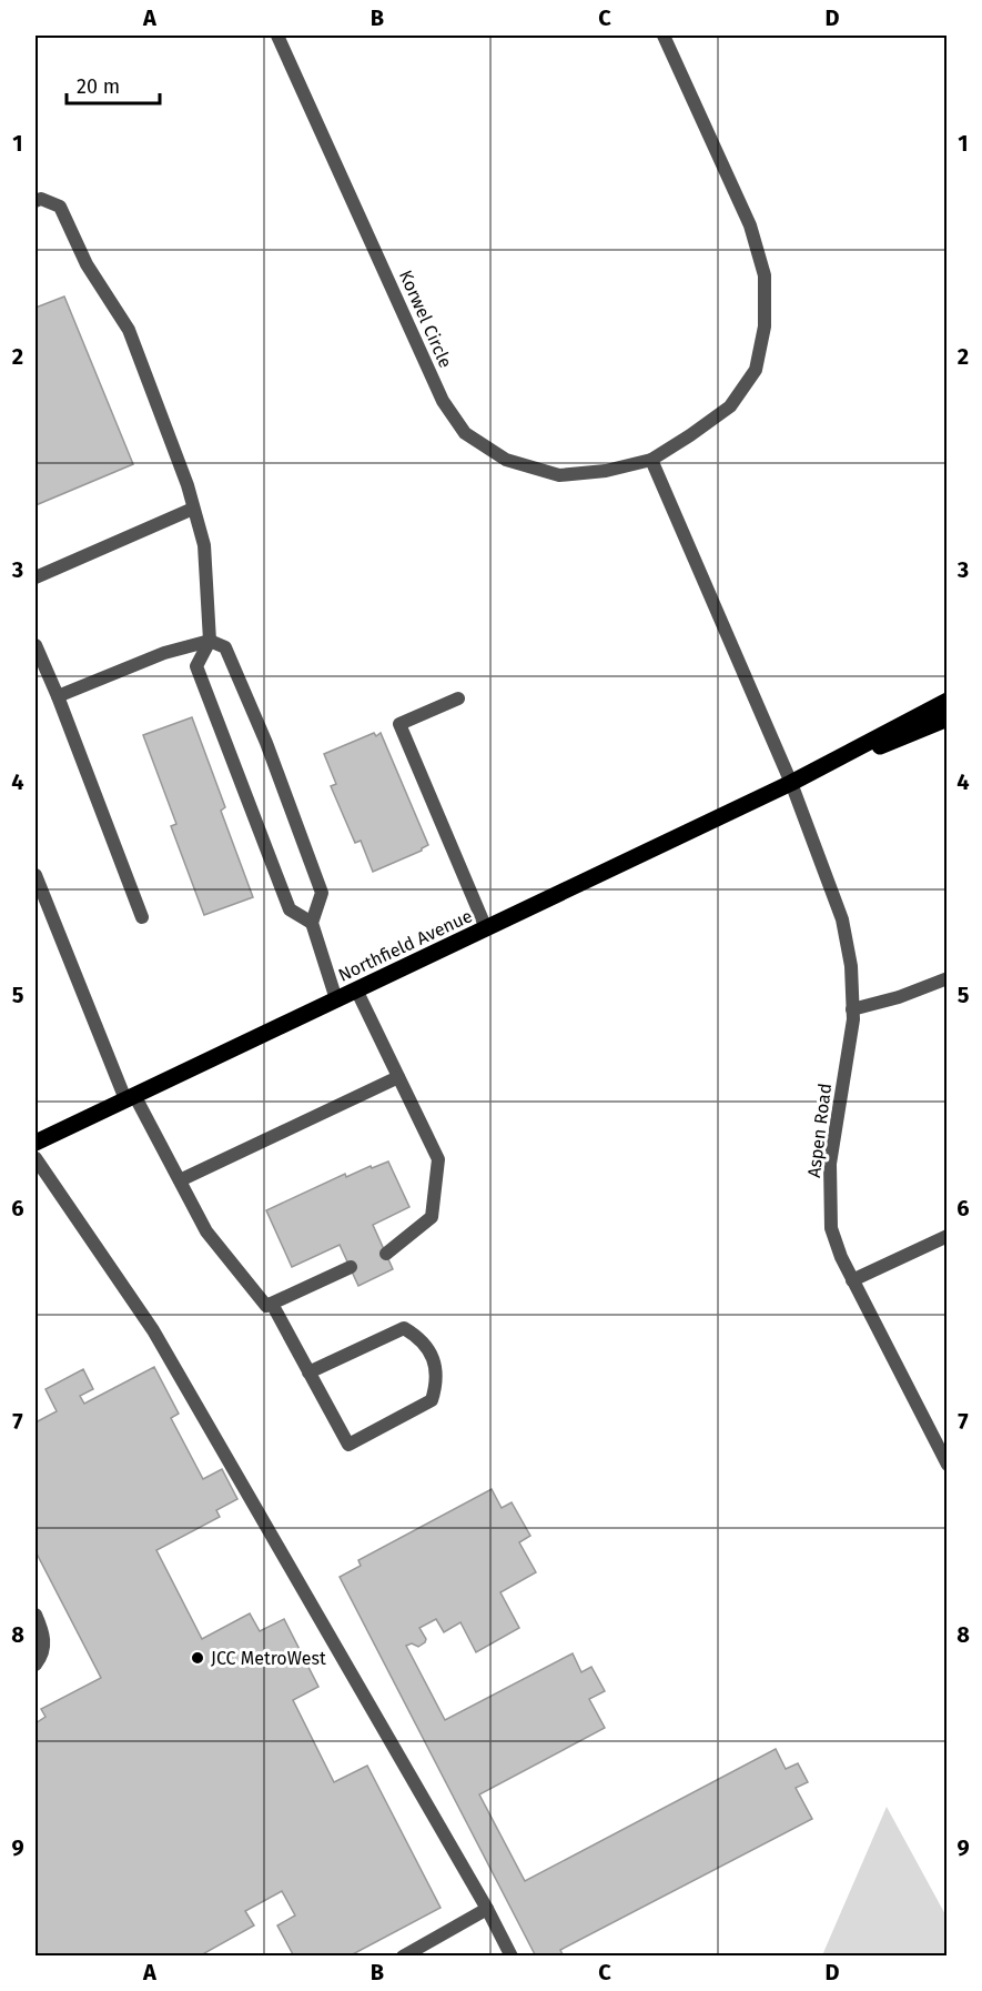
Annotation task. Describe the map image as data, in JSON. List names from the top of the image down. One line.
{"streets":{"main road":["Northfield Avenue"],"street":["Korwel Circle","Aspen Road"]},"crossings":[["Northfield Avenue","Aspen Road"]],"places":["JCC MetroWest"],"scale_bar":"20 m","grid":{"columns":["A","B","C","D"],"rows":["1","2","3","4","5","6","7","8","9"]}}
